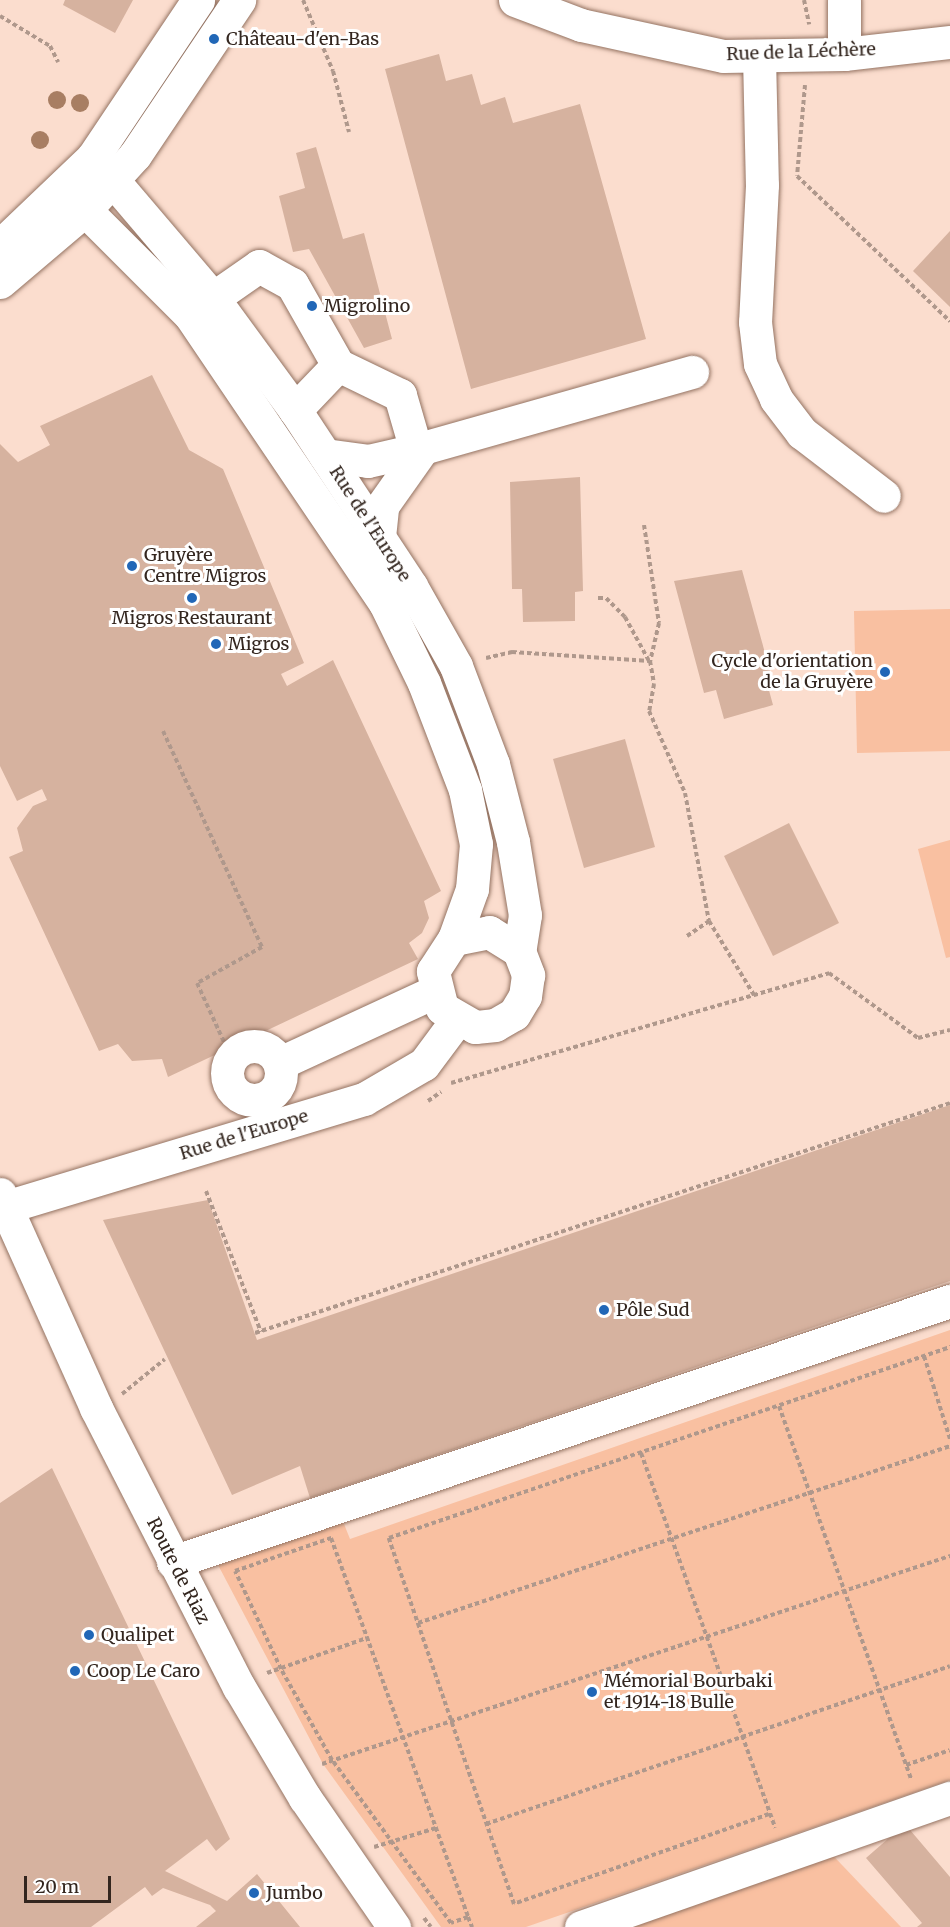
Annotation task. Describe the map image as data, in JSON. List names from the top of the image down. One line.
{"streets":{"street":["Rue de la Léchère","Rue de l'Europe","Route de Riaz"]},"crossings":[["Rue de l'Europe","Route de Riaz"]],"places":["Château-d'en-Bas","Migrolino","Gruyère Centre Migros","Migros Restaurant","Migros","Cycle d'orientation de la Gruyère","Pôle Sud","Qualipet","Coop Le Caro","Mémorial Bourbaki et 1914-18 Bulle","Jumbo"],"scale_bar":"20 m"}
